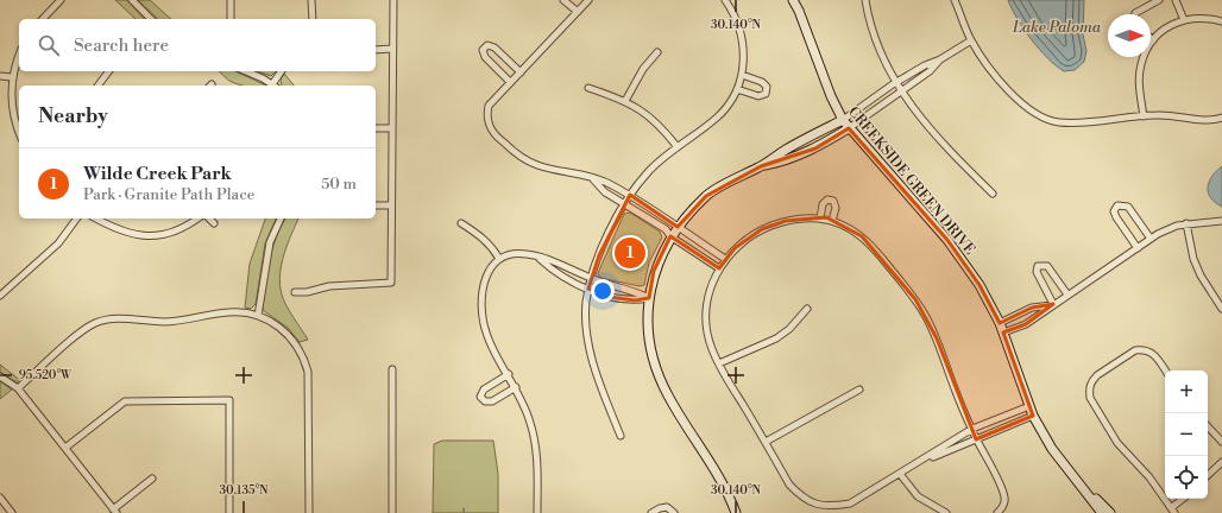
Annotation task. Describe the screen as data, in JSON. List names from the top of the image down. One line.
{"streets":{"main road":["CREEKSIDE GREEN DRIVE"]},"water":["Lake Paloma"],"north":"right","page":{"search":"Search here","heading":"Nearby","list":[{"mark":"1","name":"Wilde Creek Park","note":"Park · Granite Path Place","value":"50 m"}],"pins":"1","map_buttons":["+","−"]},"coordinates":["30.140°N","95.520°W","30.135°N"]}
